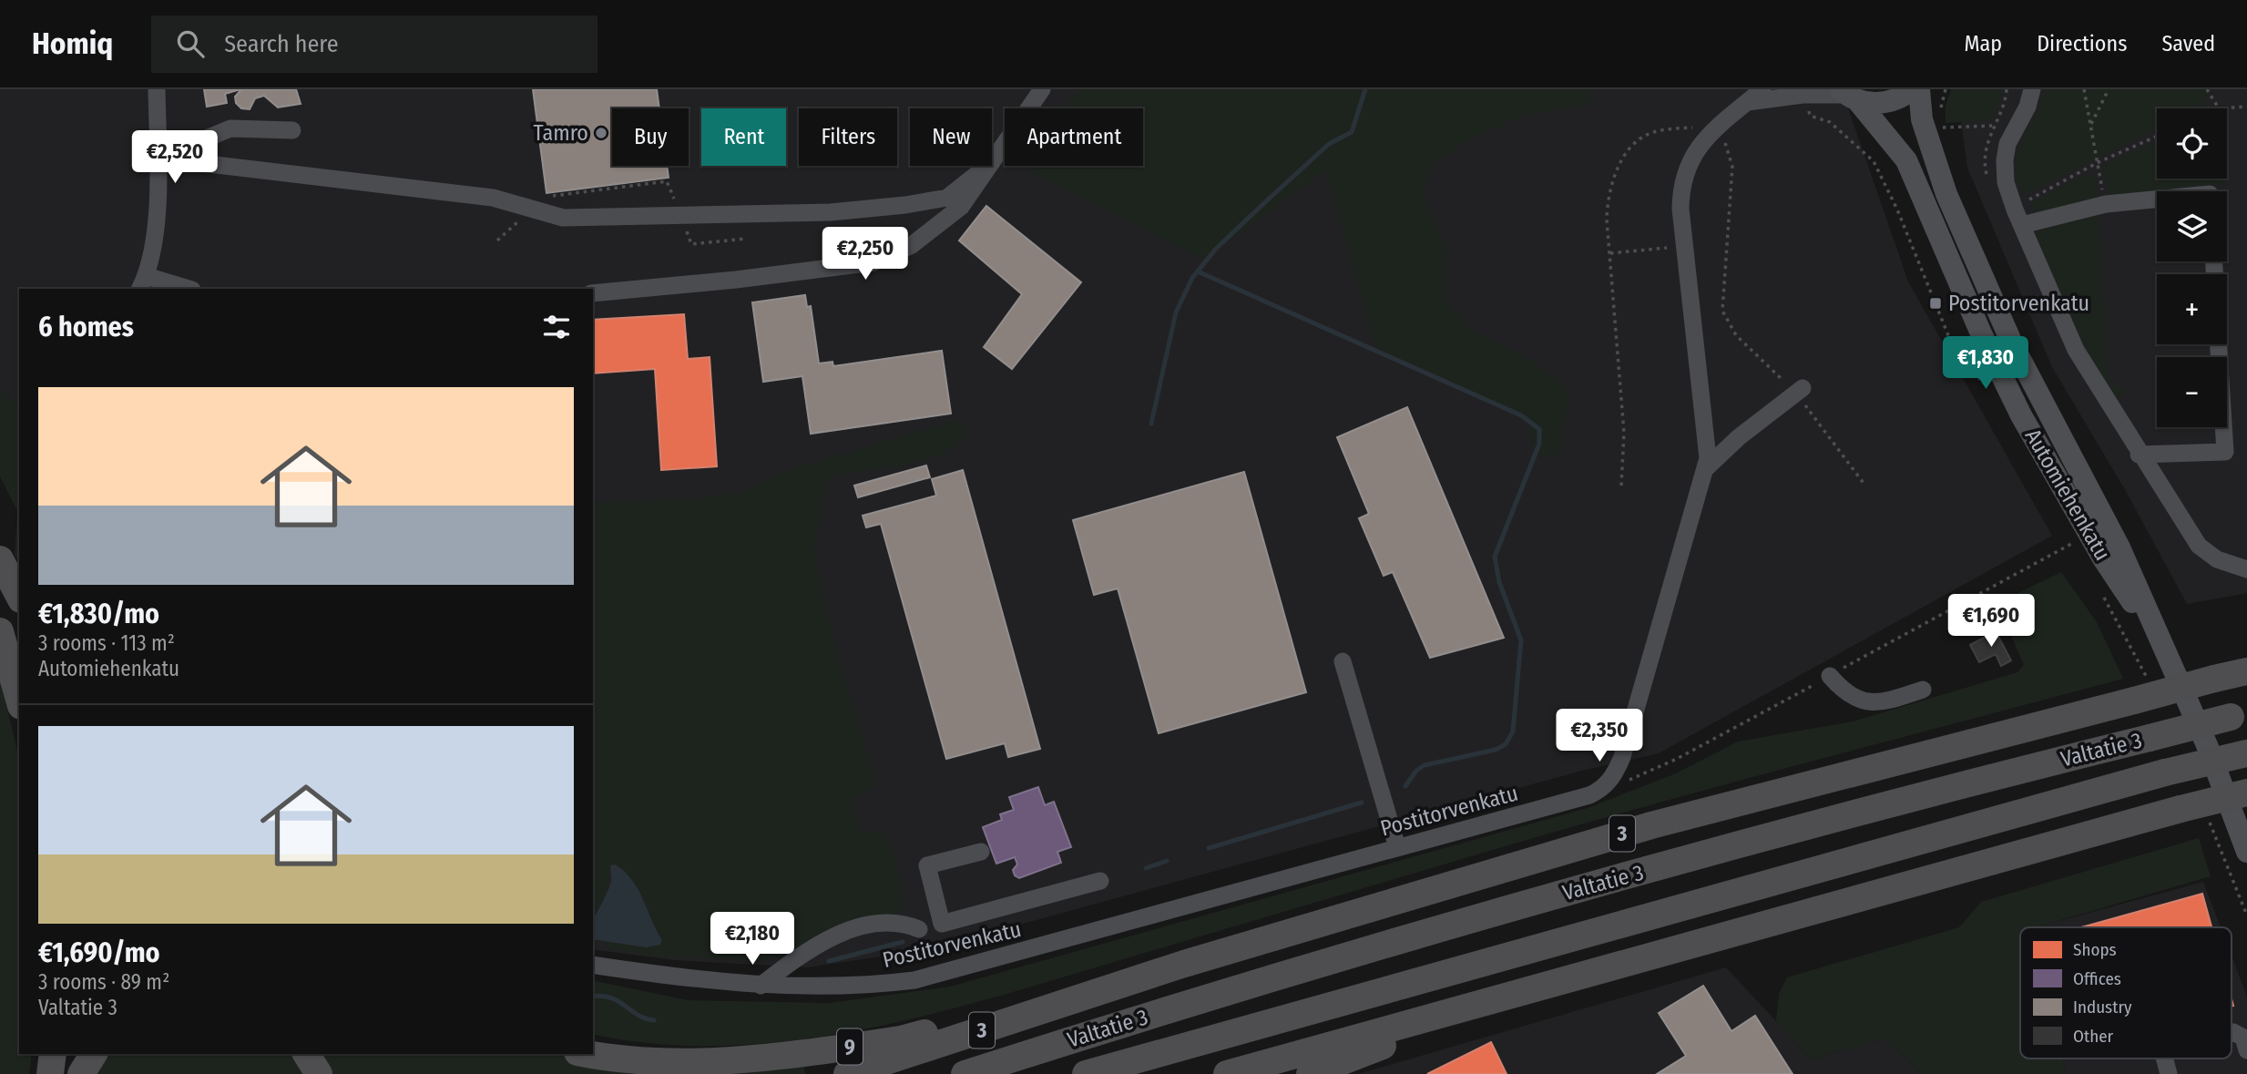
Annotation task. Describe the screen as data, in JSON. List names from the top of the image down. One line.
{"streets":{"highway":["Valtatie 3","3","9"],"main road":["Automiehenkatu"],"street":["Postitorvenkatu"]},"crossings":[["3","9"]],"places":{"other":["Tamro"],"transit":["Postitorvenkatu"]},"legend":["Shops","Offices","Industry","Other"],"page":{"header":"Homiq","search":"Search here","nav":["Map","Directions","Saved"],"map_buttons":["+","−"],"chip":["Buy","Rent","Filters","New","Apartment"],"price":["€2,520","€2,250","€1,830","€1,690","€2,350","€2,180"],"heading":"6 homes","list":[{"name":"€1,830/mo","note":"3 rooms · 113 m² · Automiehenkatu"},{"name":"€1,690/mo","note":"3 rooms · 89 m² · Valtatie 3"}]}}
